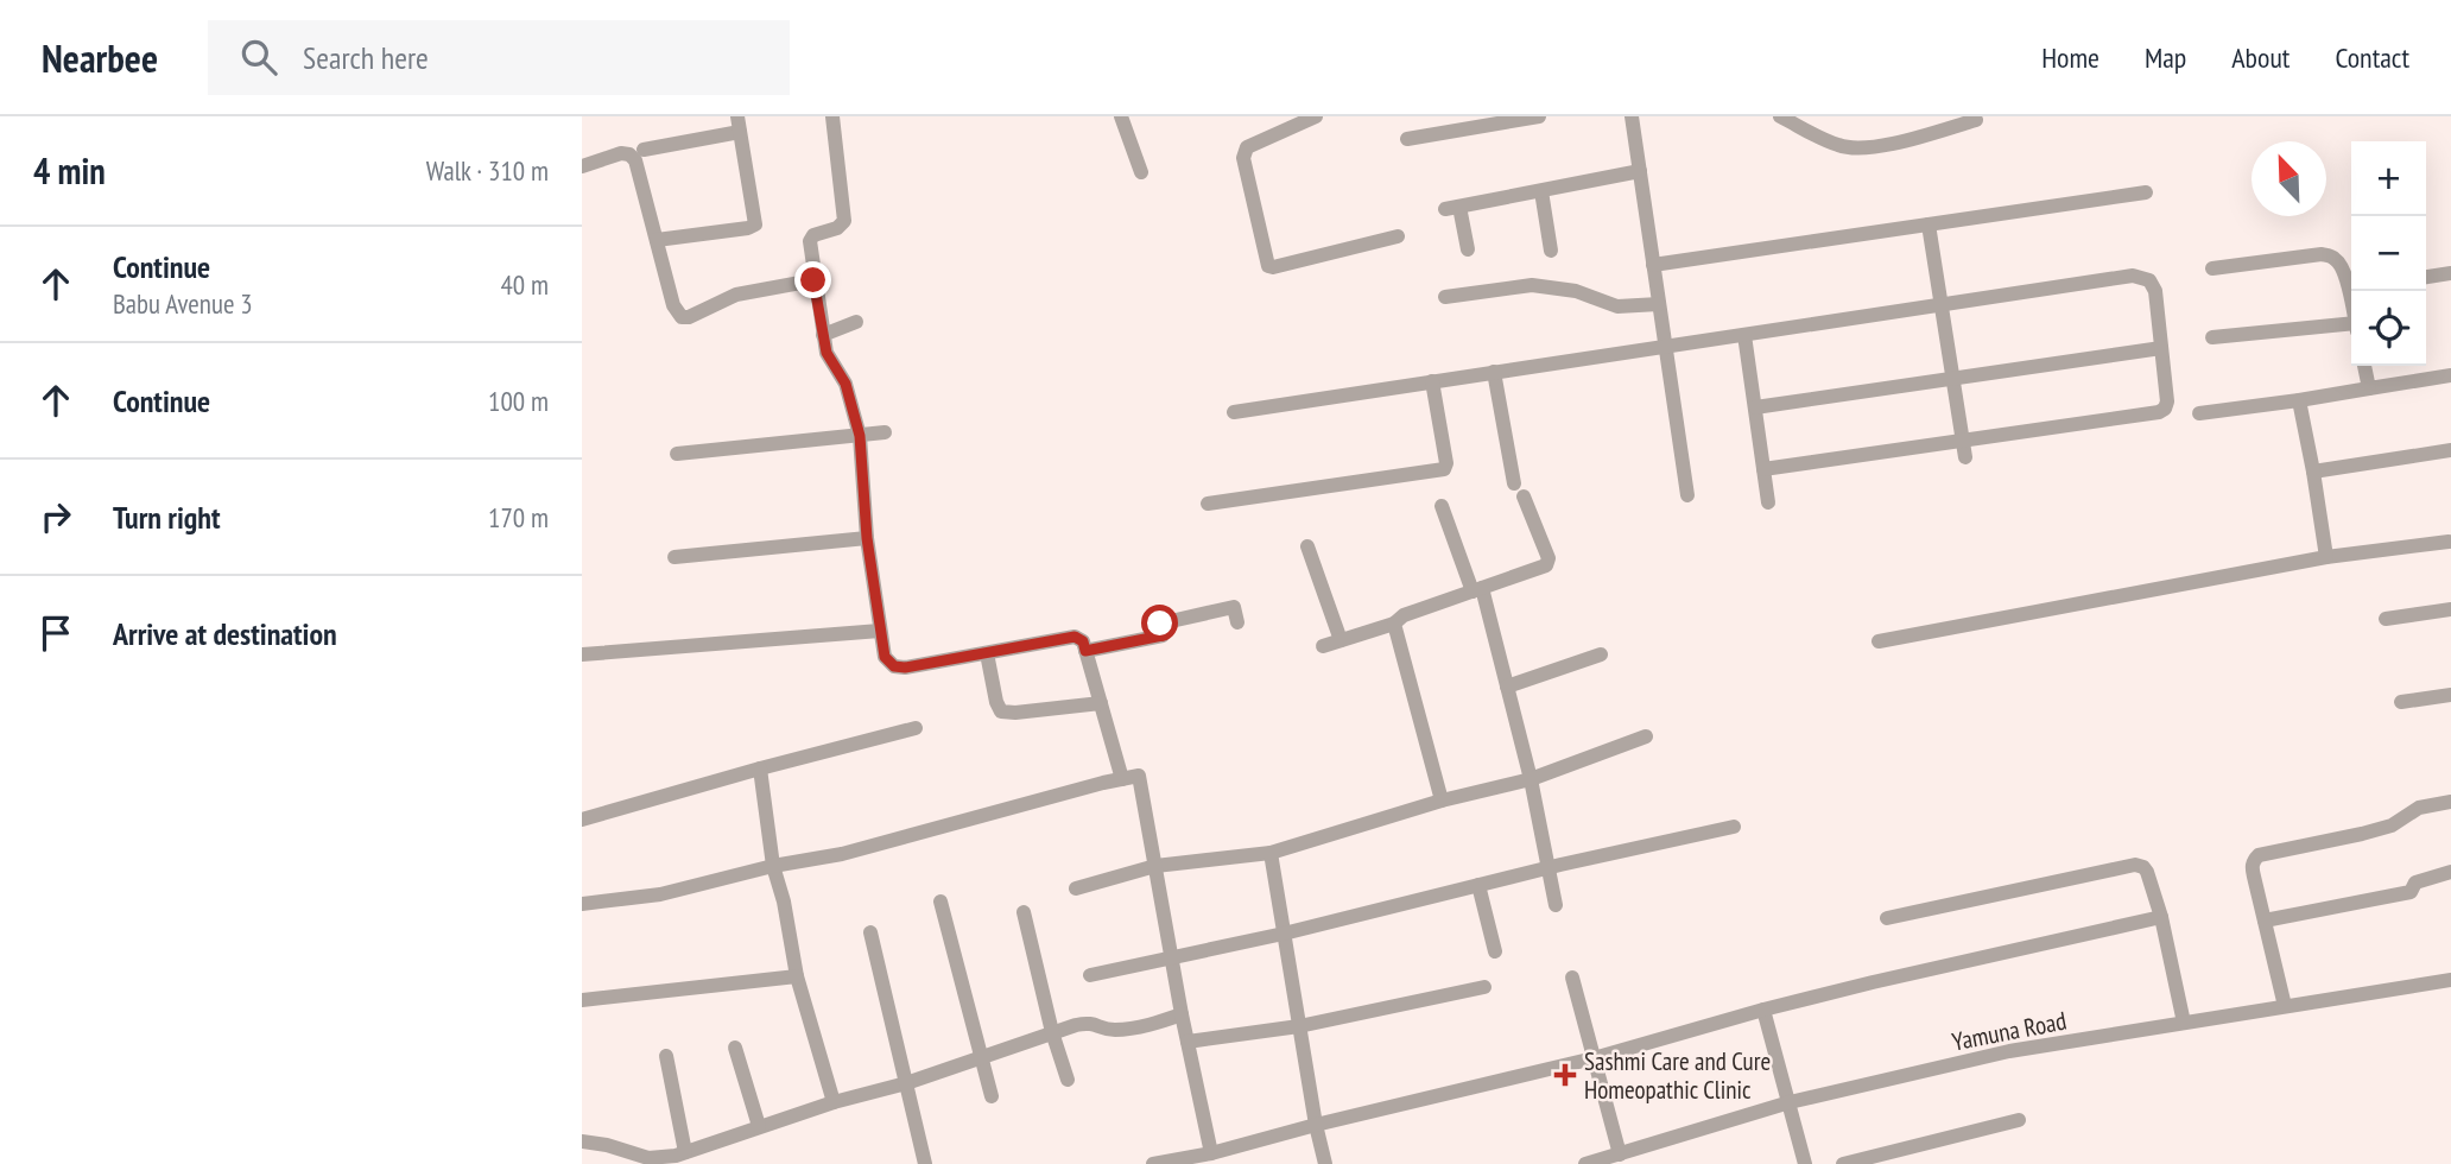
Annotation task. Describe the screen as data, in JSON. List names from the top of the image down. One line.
{"streets":{"street":["Yamuna Road"]},"places":{"health":["Sashmi Care and Cure Homeopathic Clinic"]},"north":"top left","page":{"header":"Nearbee","search":"Search here","nav":["Home","Map","About","Contact"],"heading":["4 min","Walk · 310 m"],"map_buttons":["+","−"],"list":[["Continue","Babu Avenue 3","40 m"],["Continue","100 m"],["Turn right","170 m"],"Arrive at destination"]}}
